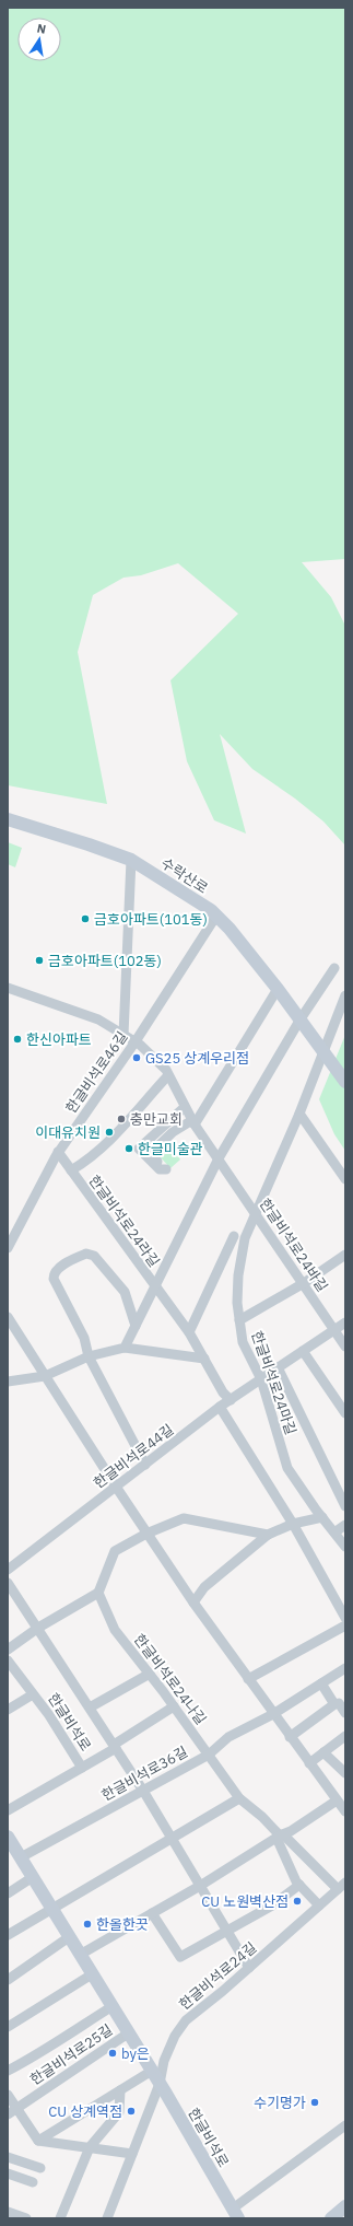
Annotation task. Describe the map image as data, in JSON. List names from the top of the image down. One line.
{"streets":{"main road":["수락산로","한글비석로"],"street":["한글비석로46길","한글비석로24라길","한글비석로24바길","한글비석로24마길","한글비석로44길","한글비석로24나길","한글비석로36길","한글비석로24길","한글비석로25길"]},"crossings":[["수락산로","한글비석로46길"],["수락산로","한글비석로24마길"],["한글비석로46길","한글비석로24라길"],["한글비석로46길","한글비석로24바길"],["한글비석로24라길","한글비석로24바길"],["한글비석로24라길","한글비석로44길"],["한글비석로24바길","한글비석로24마길"],["한글비석로24바길","한글비석로44길"],["한글비석로24마길","한글비석로44길"],["한글비석로24나길","한글비석로"],["한글비석로24나길","한글비석로36길"],["한글비석로24나길","한글비석로24길"],["한글비석로","한글비석로36길"],["한글비석로","한글비석로24길"],["한글비석로","한글비석로25길"]],"places":["금호아파트(101동)","금호아파트(102동)","한신아파트","GS25 상계우리점","충만교회","이대유치원","한글미술관","CU 노원벽산점","한올한끗","by은","수기명가","CU 상계역점"],"north":"top"}
